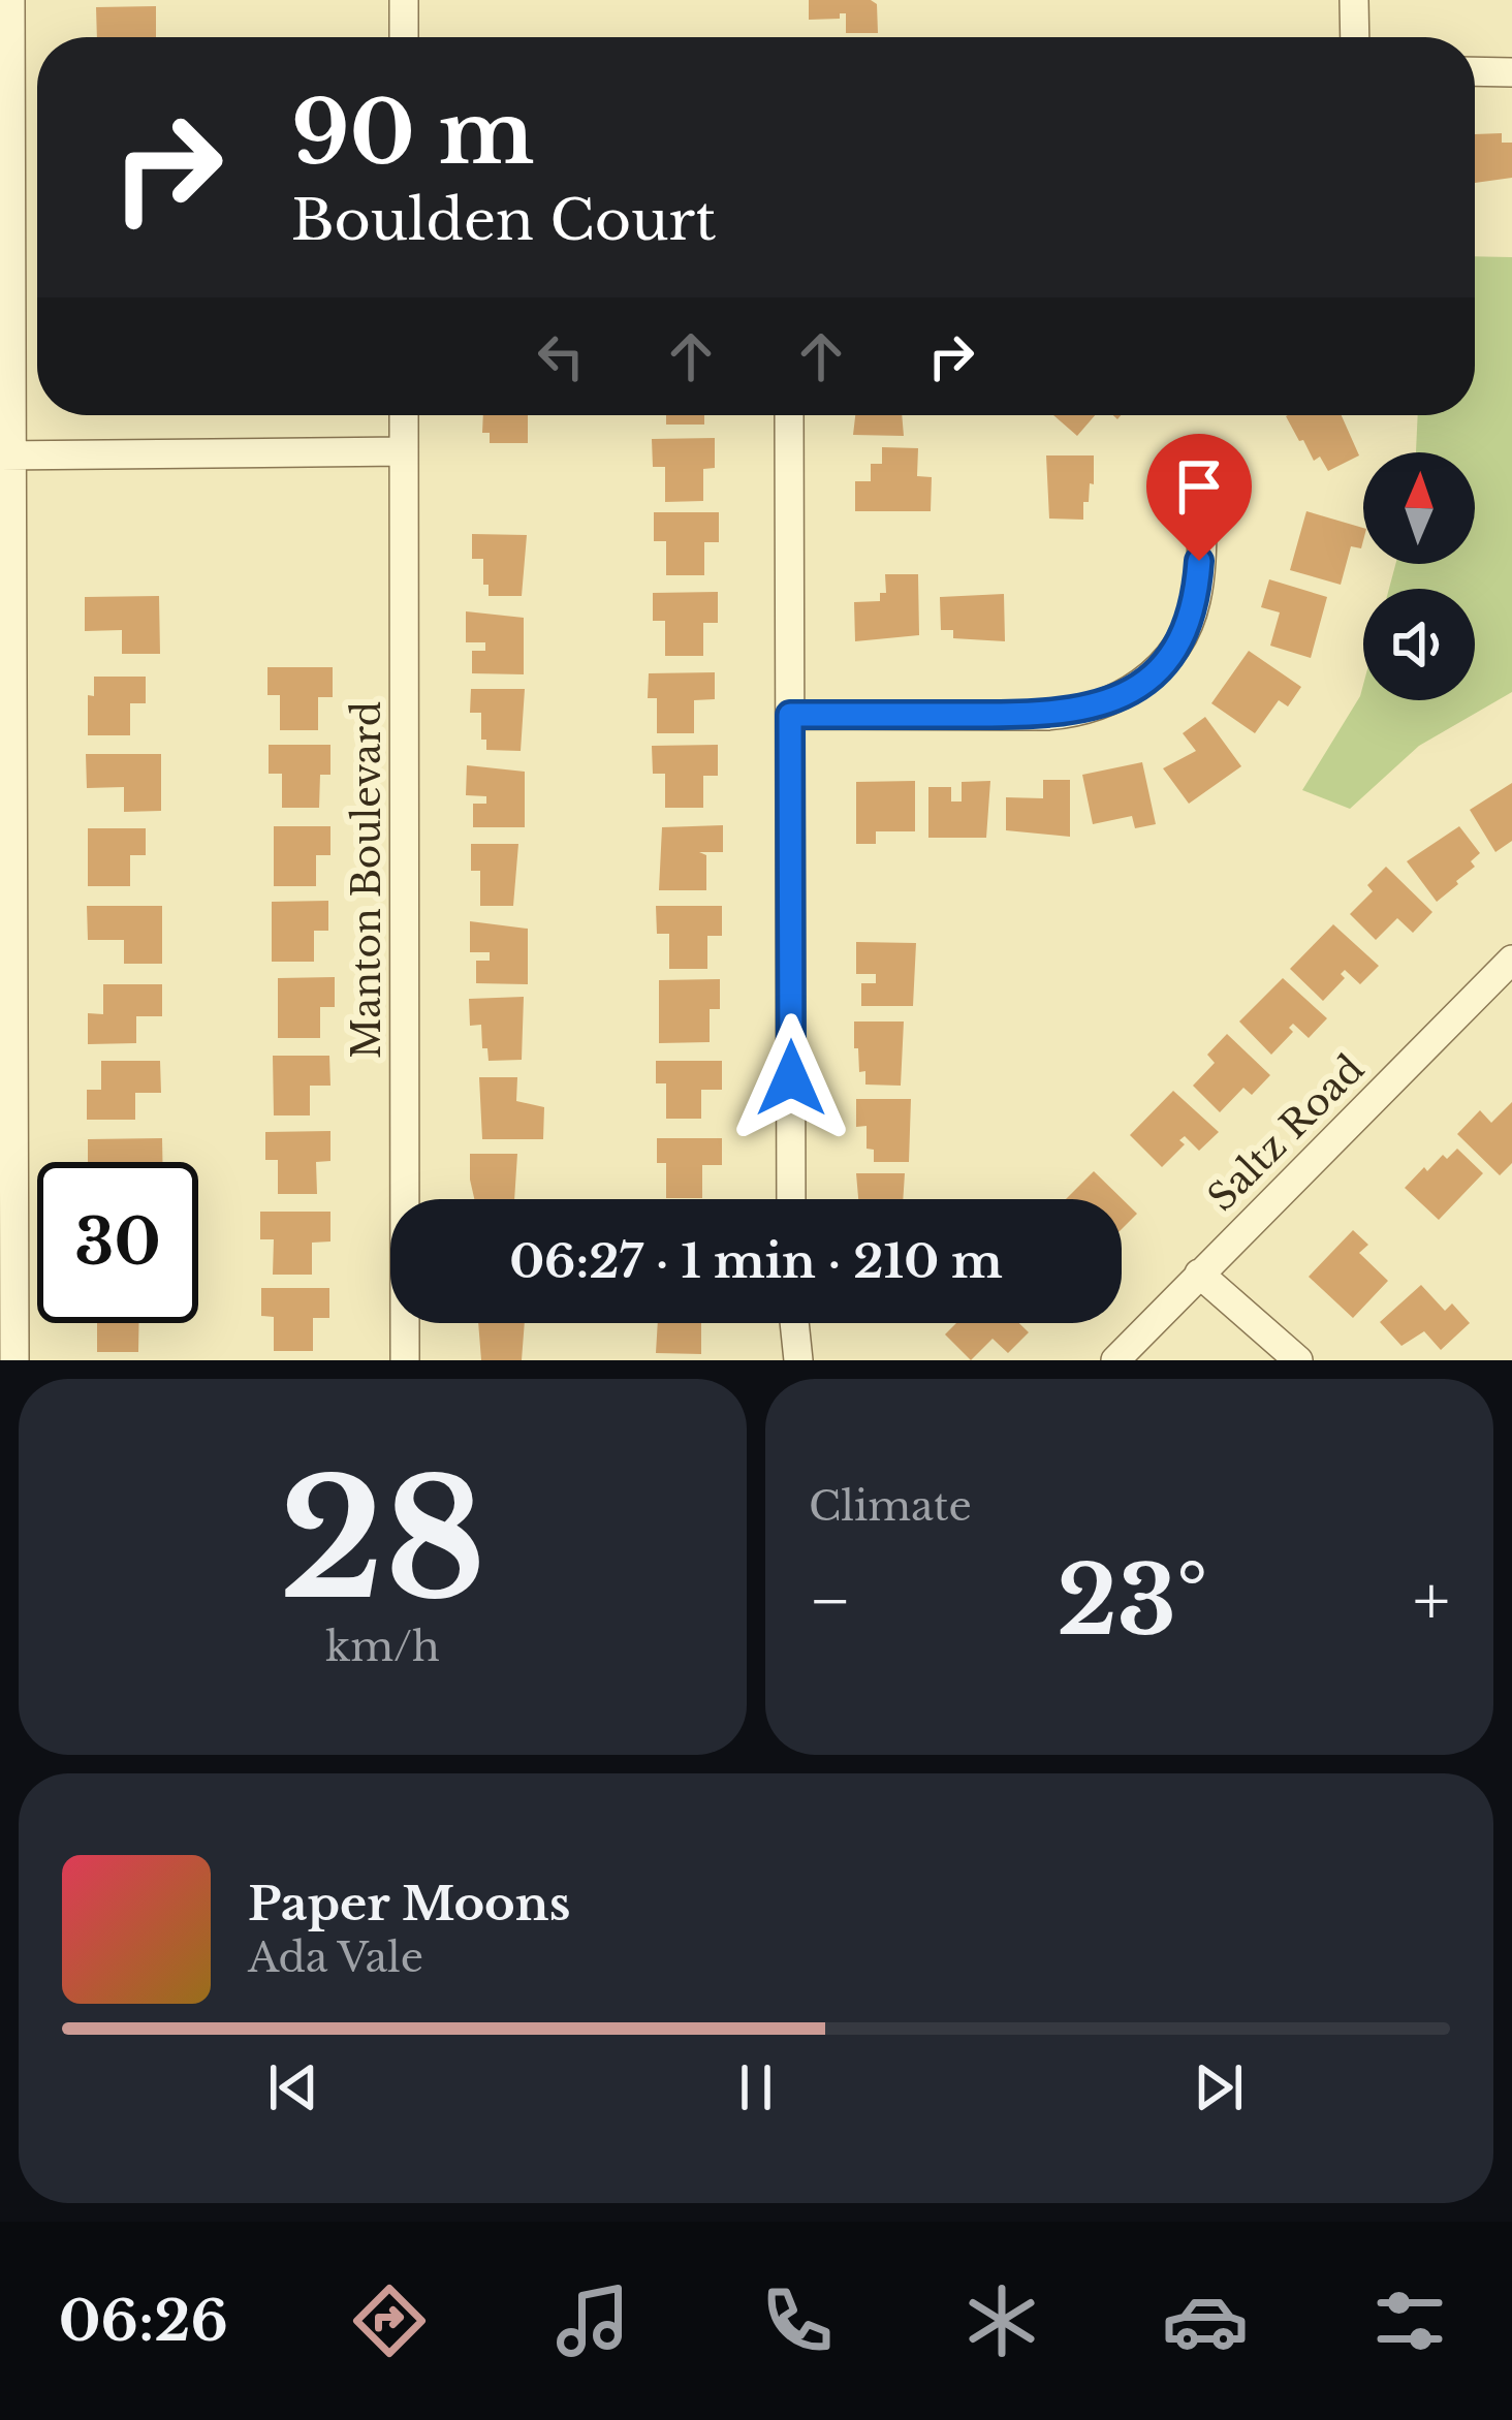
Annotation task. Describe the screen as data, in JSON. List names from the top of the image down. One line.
{"streets":{"street":["Manton Boulevard","Saltz Road"]},"north":"top","page":{"turn":["90 m","Boulden Court"],"limit":"30","trip":"06:27 · 1 min · 210 m","tile":[["28","km/h"],"Climate"],"heat":["−","23°","+"],"song":["Paper Moons","Ada Vale"],"tabs":"06:26"}}
